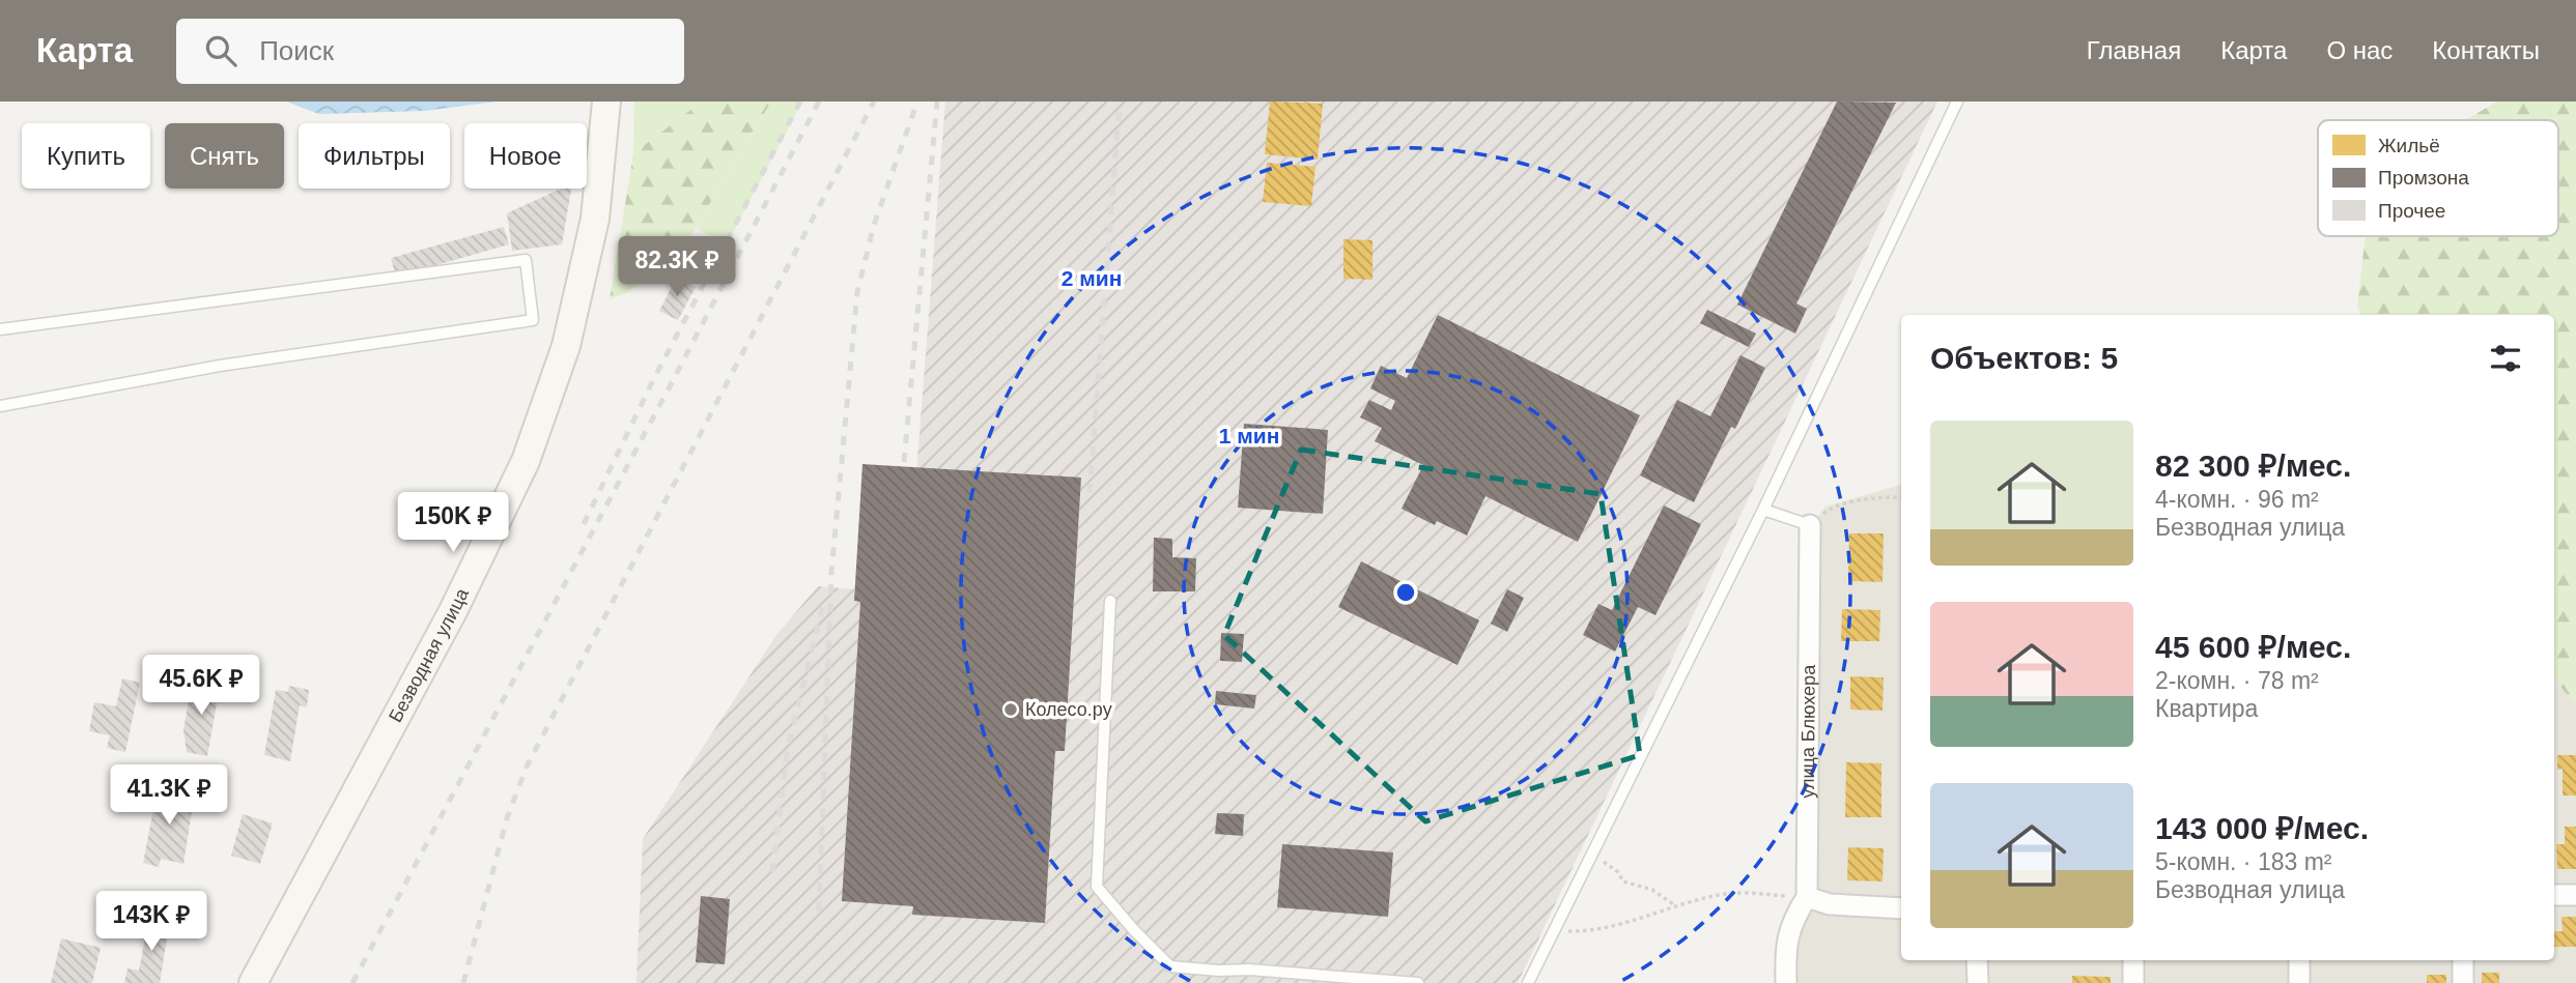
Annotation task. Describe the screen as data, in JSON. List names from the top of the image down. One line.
{"streets":{"main road":["Безводная улица"],"street":["улица Блюхера"]},"places":["Колесо.ру"],"legend":["Жильё","Промзона","Прочее"],"page":{"header":"Карта","search":"Поиск","nav":["Главная","Карта","О нас","Контакты"],"chip":["Купить","Снять","Фильтры","Новое"],"price":["82.3K ₽","150K ₽","45.6K ₽","41.3K ₽","143K ₽"],"heading":"Объектов: 5","list":[{"name":"82 300 ₽/мес.","note":"4-комн. · 96 m² · Безводная улица"},{"name":"45 600 ₽/мес.","note":"2-комн. · 78 m² · Квартира"},{"name":"143 000 ₽/мес.","note":"5-комн. · 183 m² · Безводная улица"}]},"rings":["2 мин","1 мин"]}
